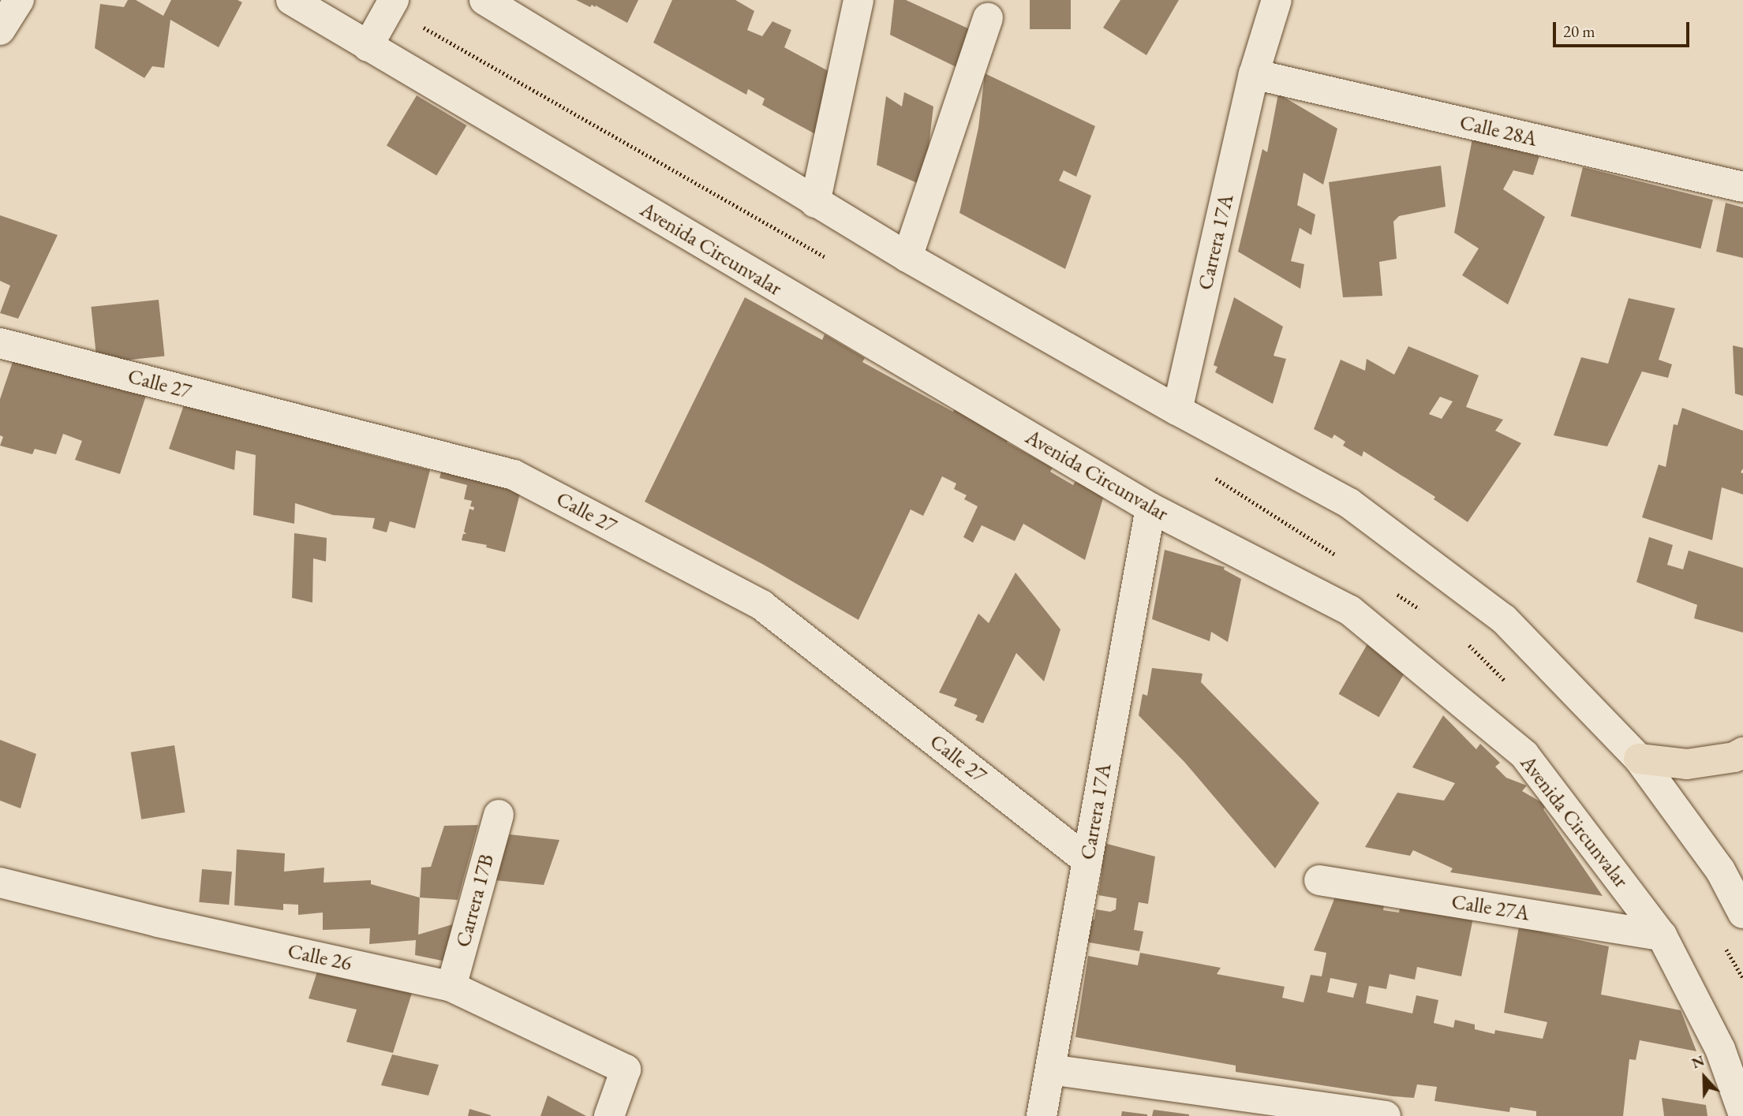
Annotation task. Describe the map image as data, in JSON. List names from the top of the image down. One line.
{"streets":{"street":["Calle 28A","Carrera 17A","Avenida Circunvalar","Calle 27","Carrera 17B","Calle 27A","Calle 26"]},"crossings":[["Calle 28A","Carrera 17A"],["Carrera 17A","Avenida Circunvalar"],["Carrera 17A","Calle 27"],["Avenida Circunvalar","Calle 27A"],["Carrera 17B","Calle 26"]],"scale_bar":"20 m","north":"top"}
